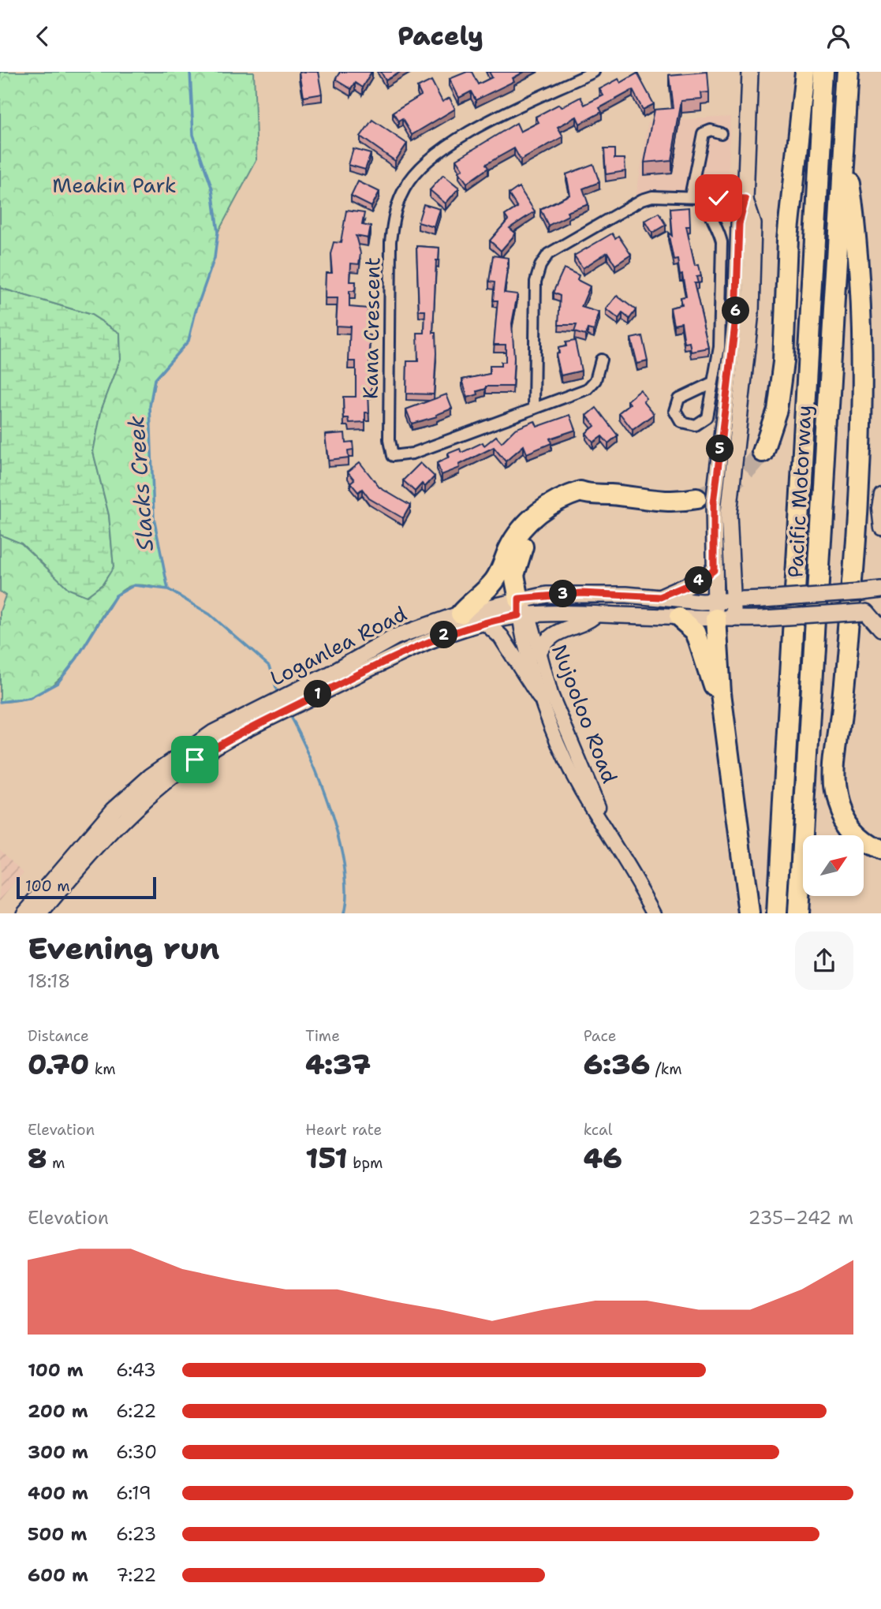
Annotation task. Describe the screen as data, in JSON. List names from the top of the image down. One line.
{"streets":{"highway":["Pacific Motorway"],"main road":["Loganlea Road"],"street":["Kana Crescent","Nujooloo Road"]},"crossings":[["Loganlea Road","Nujooloo Road"]],"water":["Slacks Creek"],"parks":["Meakin Park"],"scale_bar":"100 m","north":"top right","page":{"header":"Pacely","pins":["6","5","4","3","2","1"],"scale":"100 m","heading":["Evening run","18:18"],"stats":[["Distance","0.70 km"],["Time","4:37"],["Pace","6:36 /km"],["Elevation","8 m"],["Heart rate","151 bpm"],["kcal","46"]],"chart":["Elevation","235–242 m"],"list":[{"name":"100 m","note":"6:43"},{"name":"200 m","note":"6:22"},{"name":"300 m","note":"6:30"},{"name":"400 m","note":"6:19"},{"name":"500 m","note":"6:23"},{"name":"600 m","note":"7:22"}]}}
